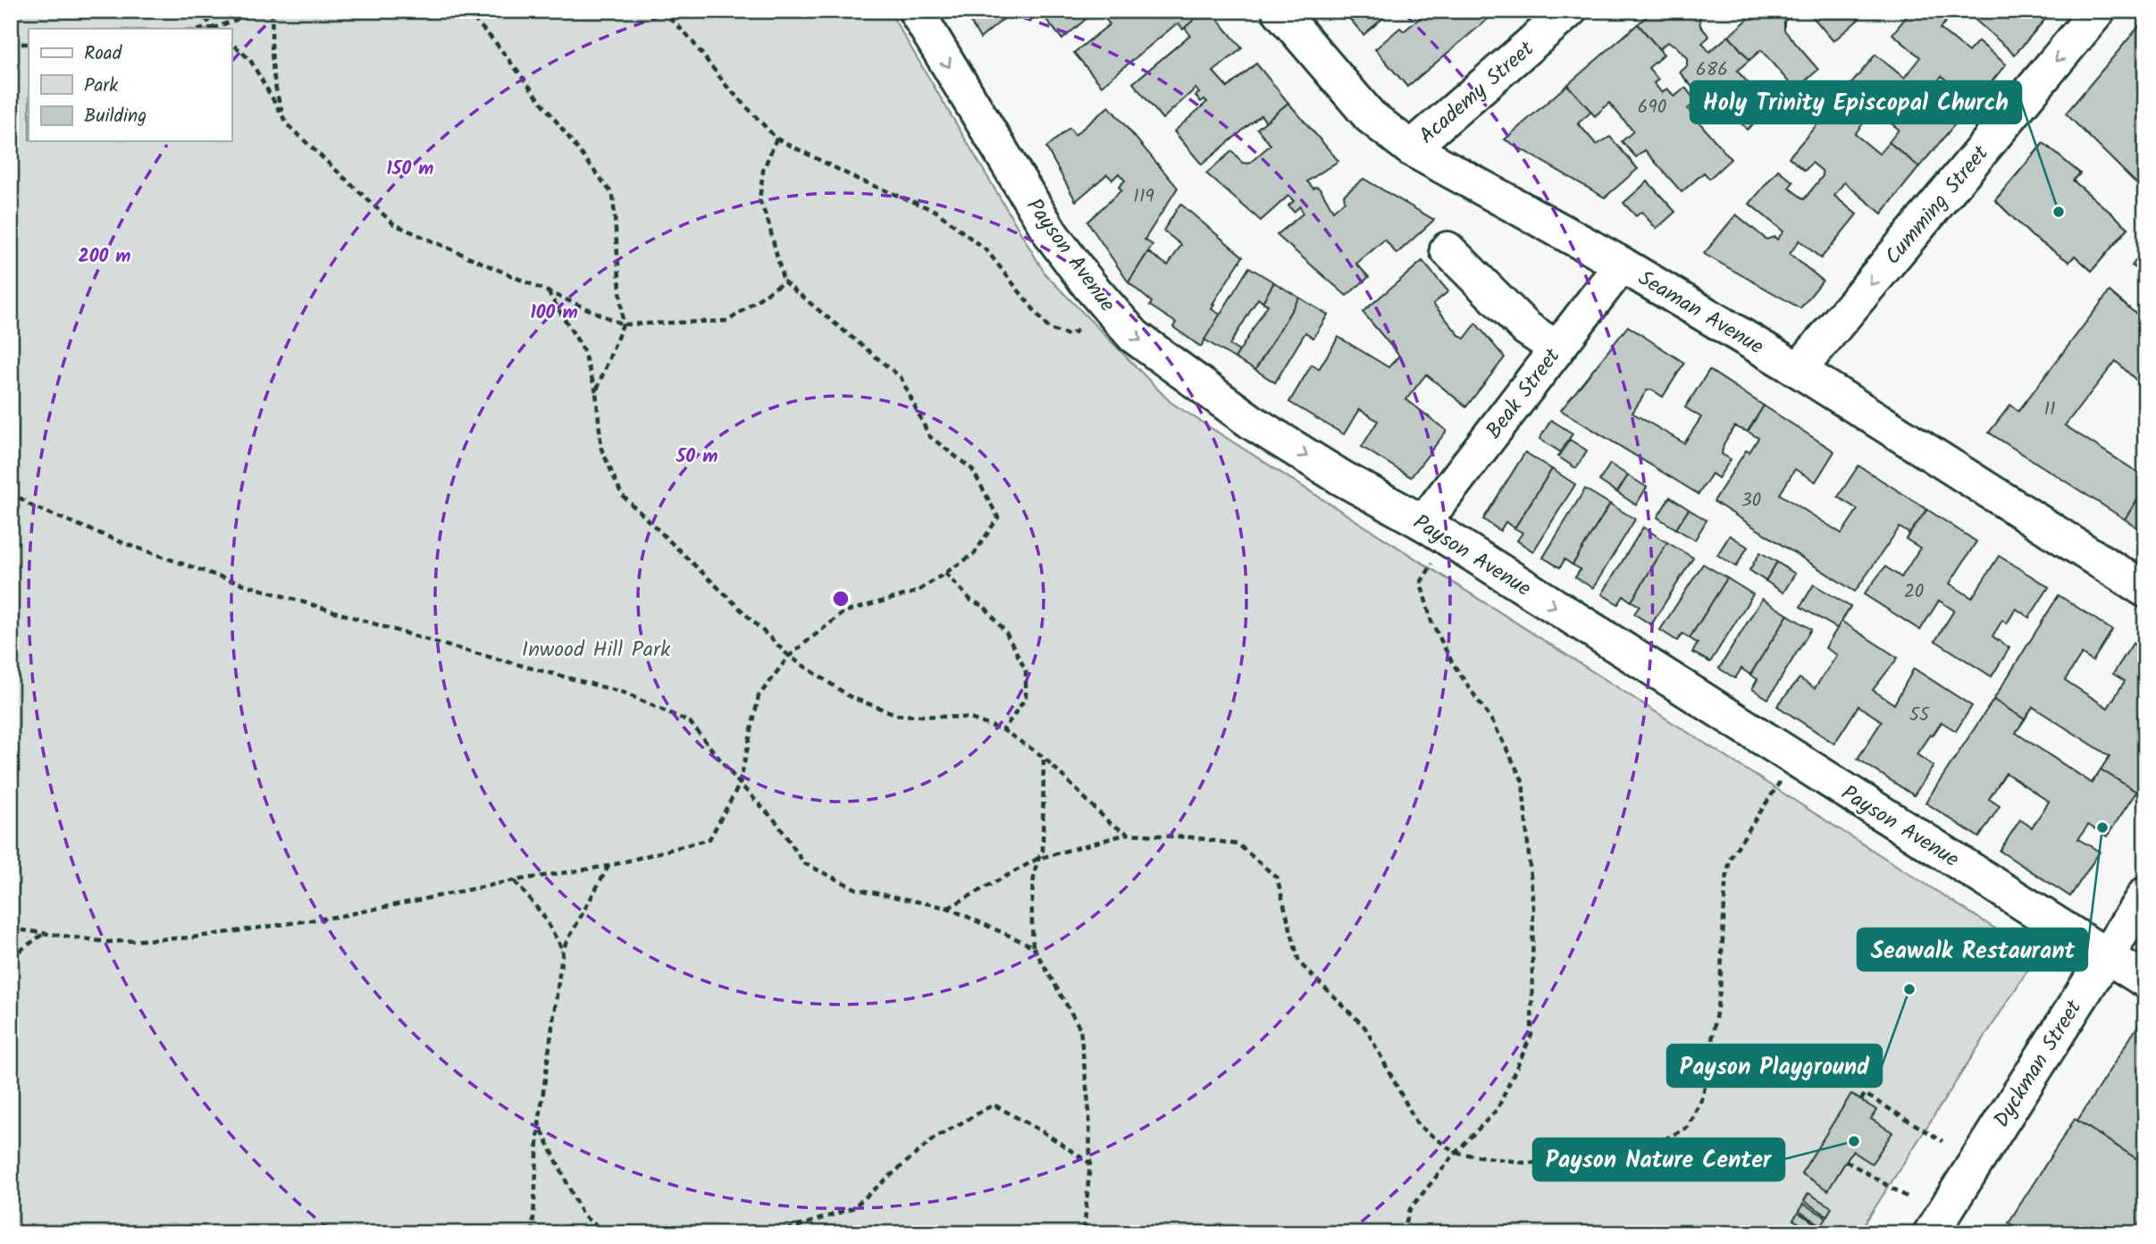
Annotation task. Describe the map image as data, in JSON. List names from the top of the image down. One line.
{"streets":{"street":["Academy Street","Cumming Street","Payson Avenue","Seaman Avenue","Beak Street","Dyckman Street"]},"crossings":[["Academy Street","Seaman Avenue"],["Cumming Street","Seaman Avenue"],["Payson Avenue","Beak Street"],["Payson Avenue","Dyckman Street"],["Seaman Avenue","Beak Street"]],"one_way":["Cumming Street","Payson Avenue"],"parks":["Inwood Hill Park"],"places":["Holy Trinity Episcopal Church","Seawalk Restaurant","Payson Playground","Payson Nature Center"],"house_numbers":["686","690","119","11","30","20","55"],"legend":["Road","Park","Building"],"rings":["150 m","200 m","100 m","50 m"]}
